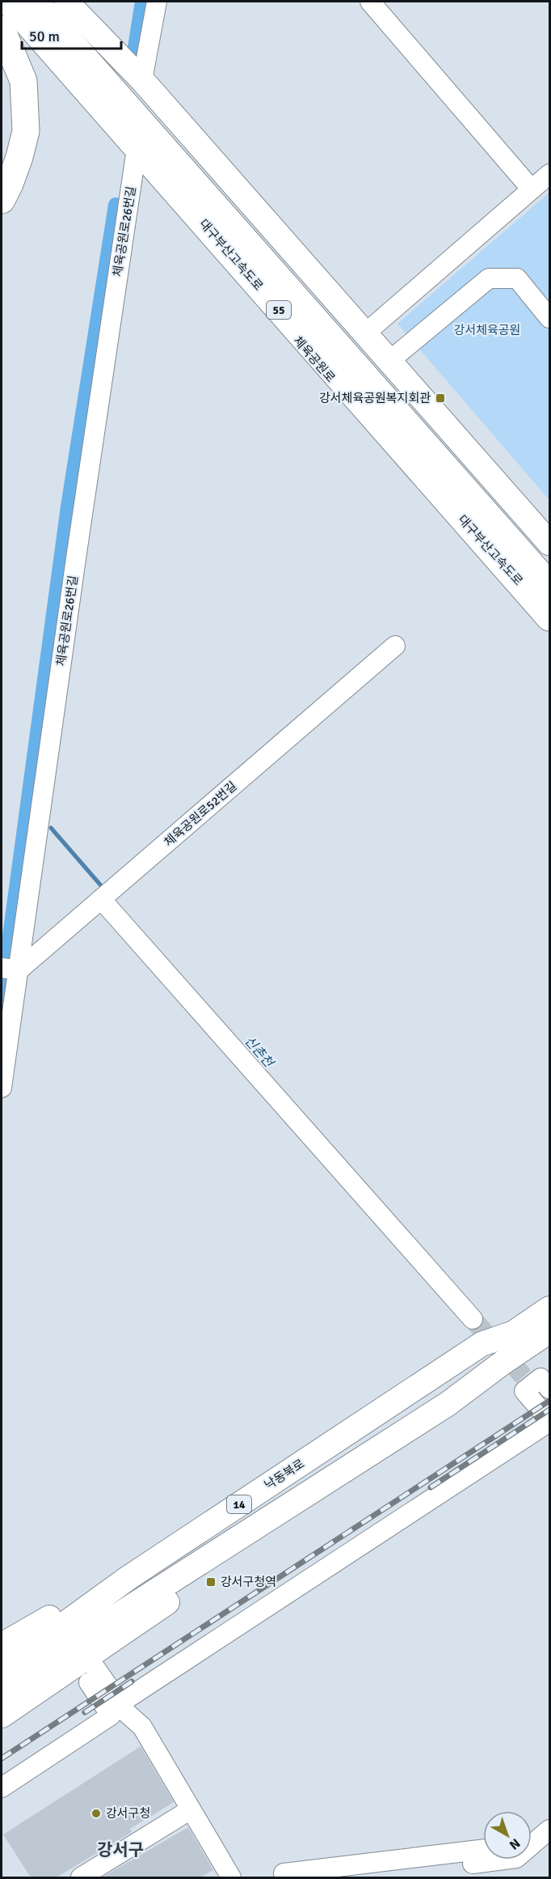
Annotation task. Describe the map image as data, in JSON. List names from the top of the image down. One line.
{"streets":{"highway":["대구부산고속도로","55"],"main road":["체육공원로","낙동북로","14"],"street":["체육공원로26번길","체육공원로52번길"]},"crossings":[["체육공원로26번길","체육공원로"],["체육공원로26번길","체육공원로52번길"]],"districts":["강서구"],"water":["신촌천"],"parks":["강서체육공원"],"places":{"transit":["강서체육공원복지회관","강서구청역"],"other":["강서구청"]},"scale_bar":"50 m","north":"bottom right"}
